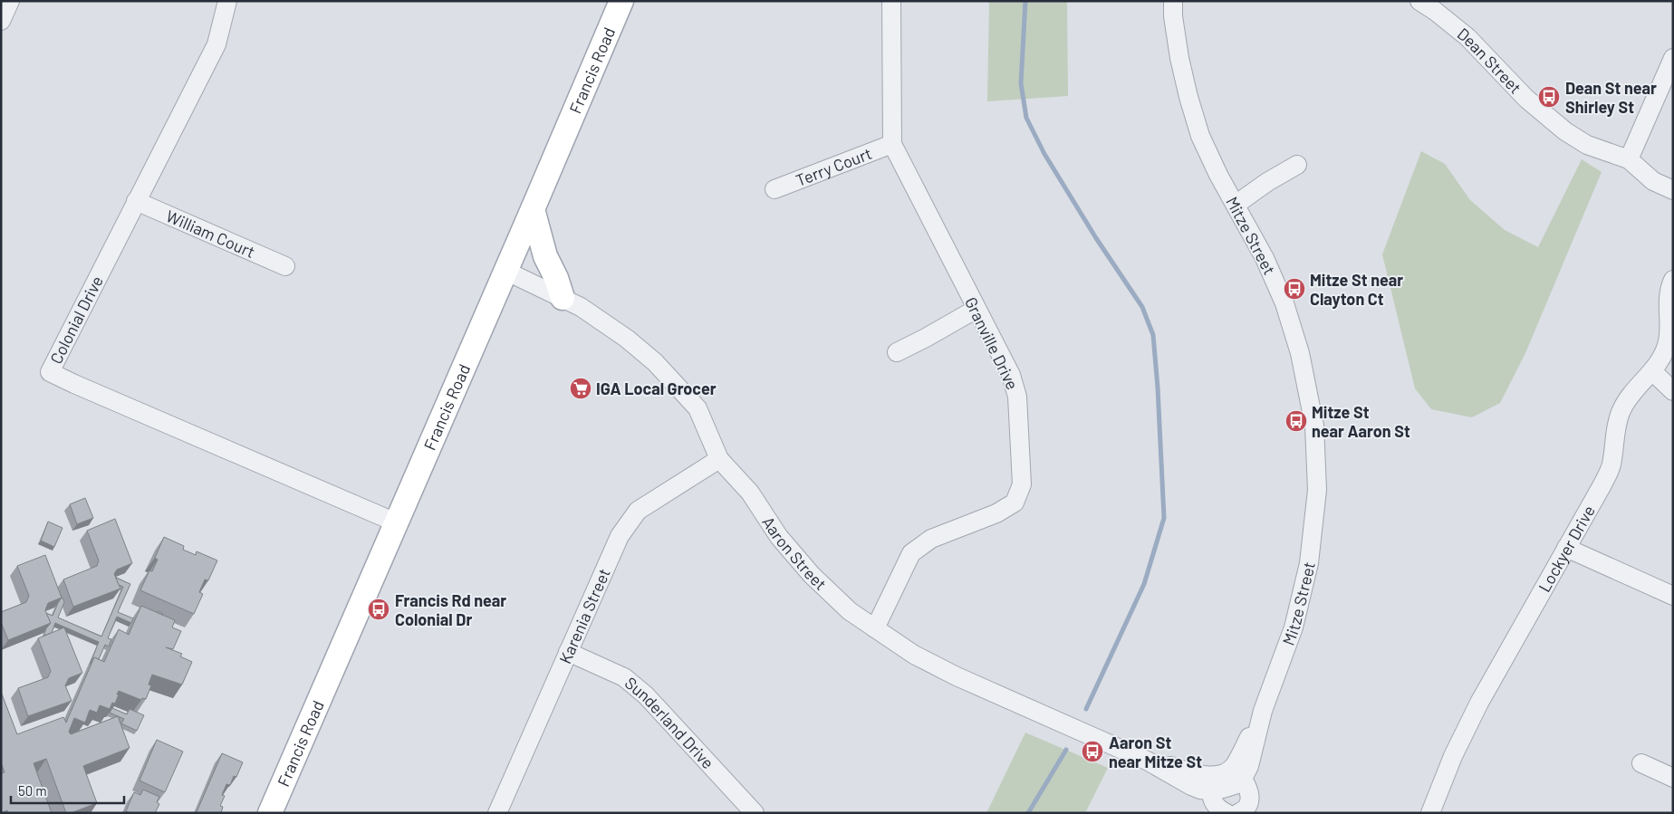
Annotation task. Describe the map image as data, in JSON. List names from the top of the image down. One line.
{"streets":{"main road":["Francis Road"],"street":["Dean Street","Terry Court","William Court","Mitze Street","Colonial Drive","Granville Drive","Lockyer Drive","Aaron Street","Karenia Street","Sunderland Drive"]},"crossings":[["Francis Road","Colonial Drive"],["Francis Road","Aaron Street"],["Terry Court","Granville Drive"],["William Court","Colonial Drive"],["Mitze Street","Aaron Street"],["Granville Drive","Aaron Street"],["Aaron Street","Karenia Street"],["Karenia Street","Sunderland Drive"]],"places":{"bus stop":["Dean St near Shirley St","Mitze St near Clayton Ct","Mitze St near Aaron St","Francis Rd near Colonial Dr","Aaron St near Mitze St"],"supermarket":["IGA Local Grocer"]},"scale_bar":"50 m"}
